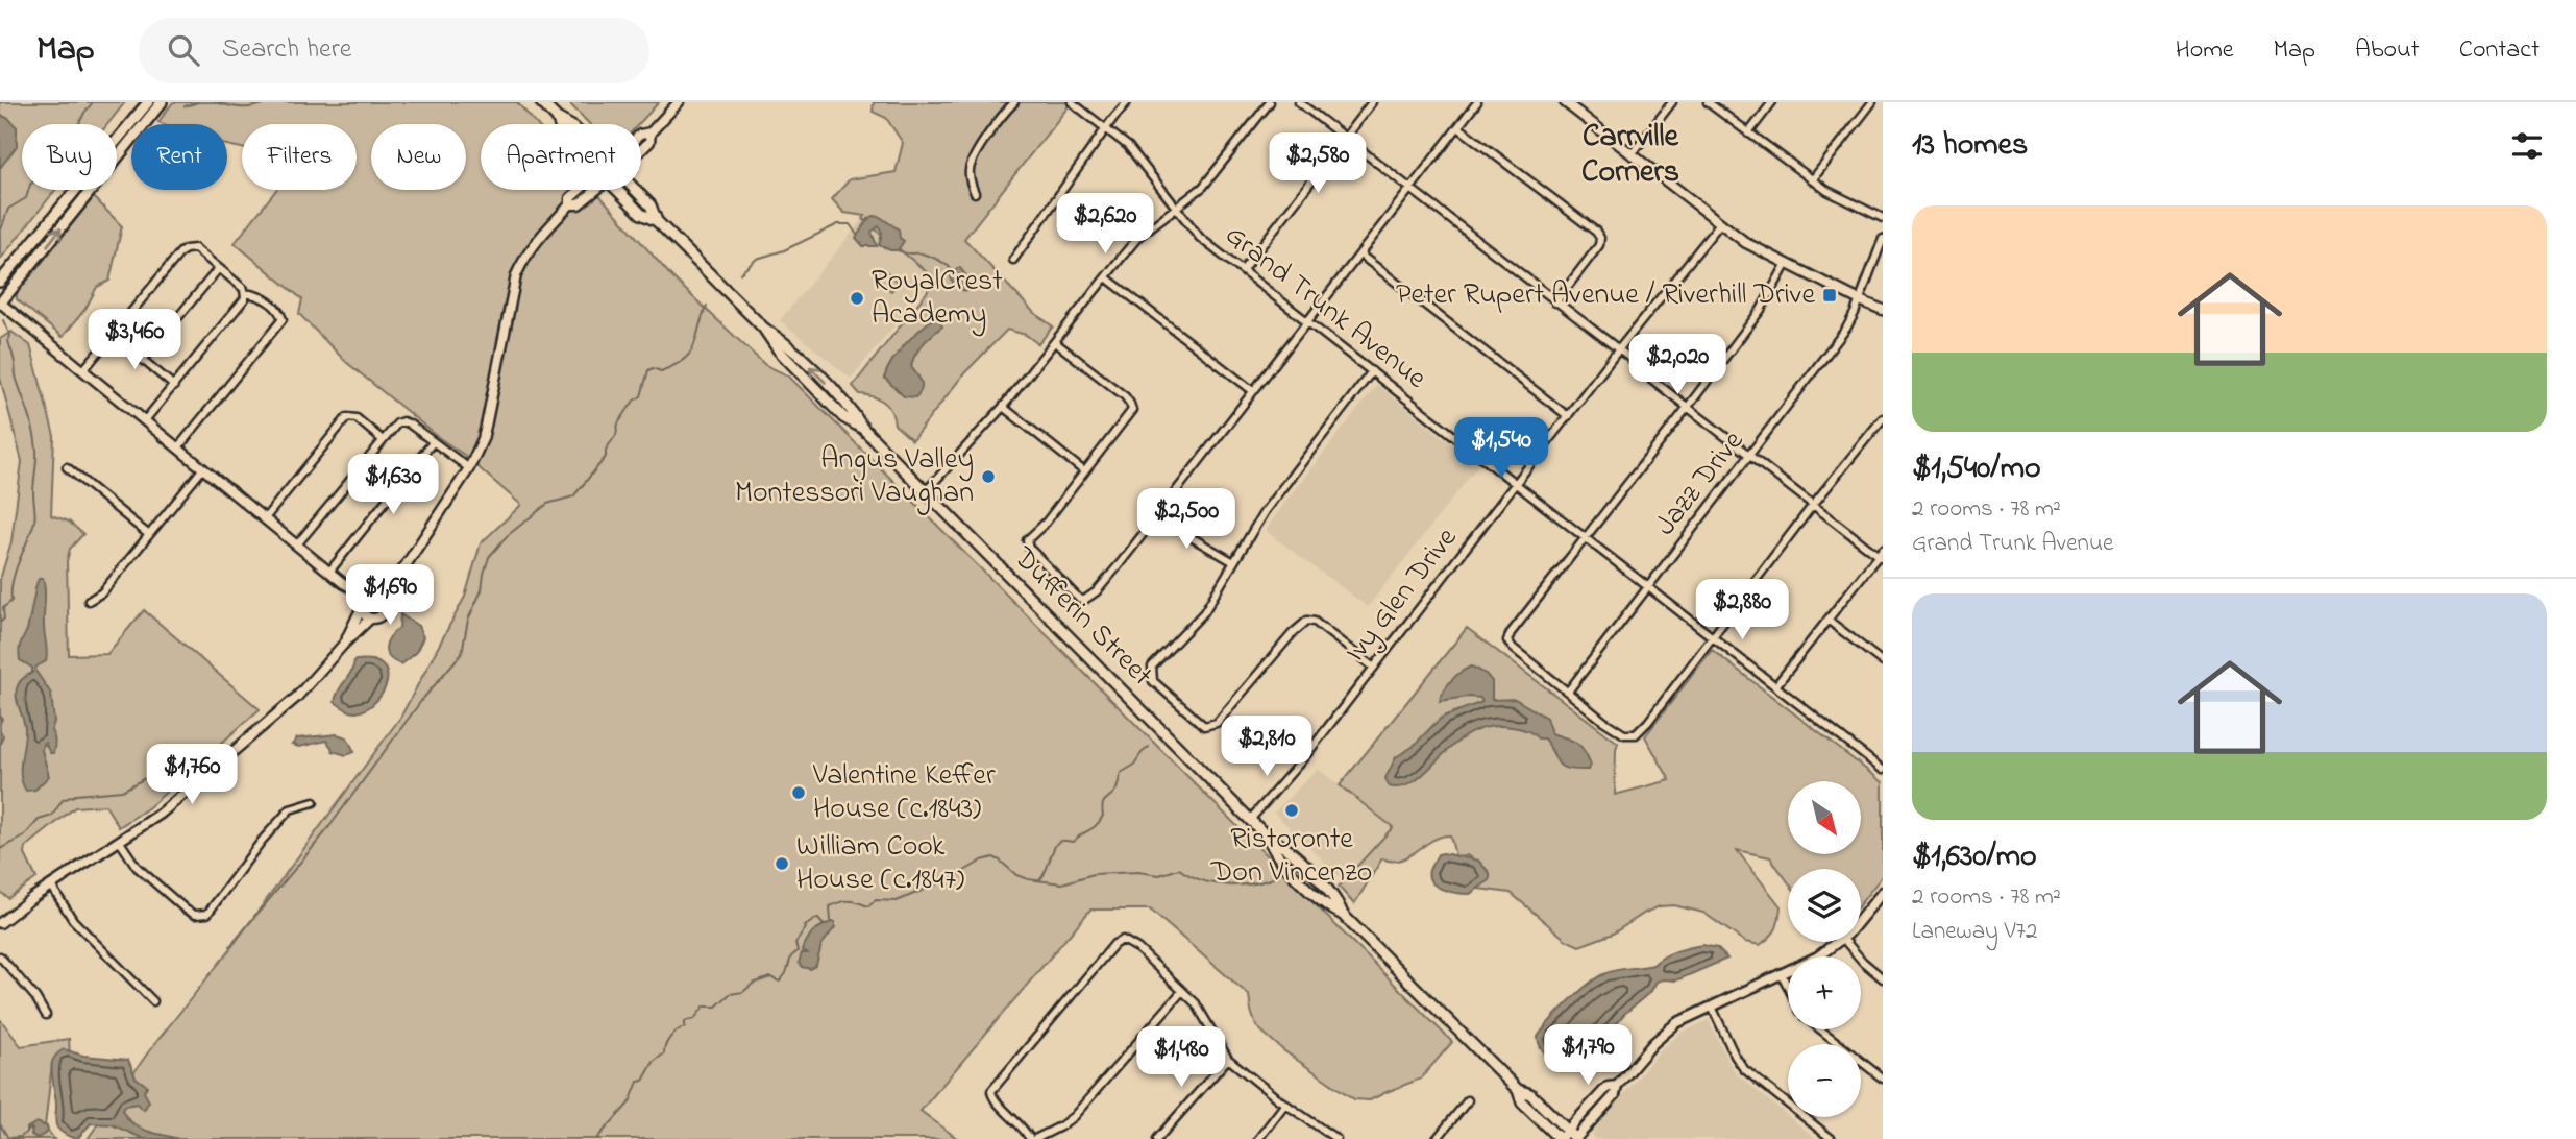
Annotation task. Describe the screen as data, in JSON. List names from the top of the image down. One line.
{"streets":{"main road":["Dufferin Street"],"street":["Grand Trunk Avenue","Jazz Drive","Ivy Glen Drive"]},"crossings":[["Grand Trunk Avenue","Jazz Drive"],["Grand Trunk Avenue","Ivy Glen Drive"],["Ivy Glen Drive","Dufferin Street"]],"districts":["Carrville Corners"],"places":{"transit":["Peter Rupert Avenue / Riverhill Drive"],"other":["RoyalCrest Academy","Angus Valley Montessori Vaughan","Valentine Keffer House (c.1843)","Ristoronte Don Vincenzo","William Cook House (c.1847)"]},"north":"bottom right","page":{"header":"Map","search":"Search here","nav":["Home","Map","About","Contact"],"heading":"13 homes","chip":["Buy","Rent","Filters","New","Apartment"],"price":["$2,580","$2,620","$3,460","$2,020","$1,540","$1,630","$2,500","$1,690","$2,880","$2,810","$1,760","$1,790","$1,480"],"list":[{"name":"$1,540/mo","note":"2 rooms · 78 m² · Grand Trunk Avenue"},{"name":"$1,630/mo","note":"2 rooms · 78 m² · Laneway V72"}],"map_buttons":["+","−"]}}
